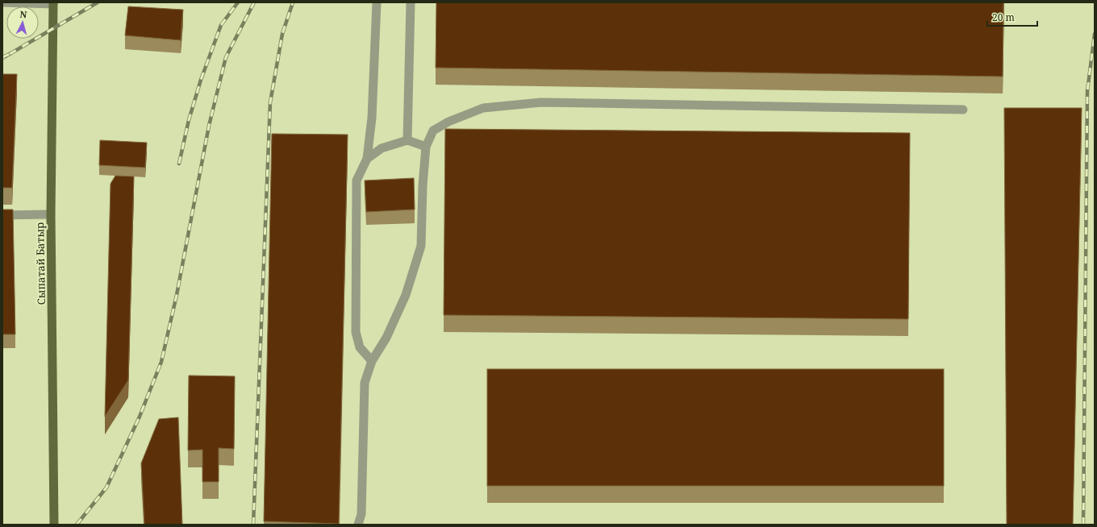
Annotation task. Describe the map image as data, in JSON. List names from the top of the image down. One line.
{"streets":{"main road":["Сыпатай Батыр"]},"scale_bar":"20 m","north":"top"}
